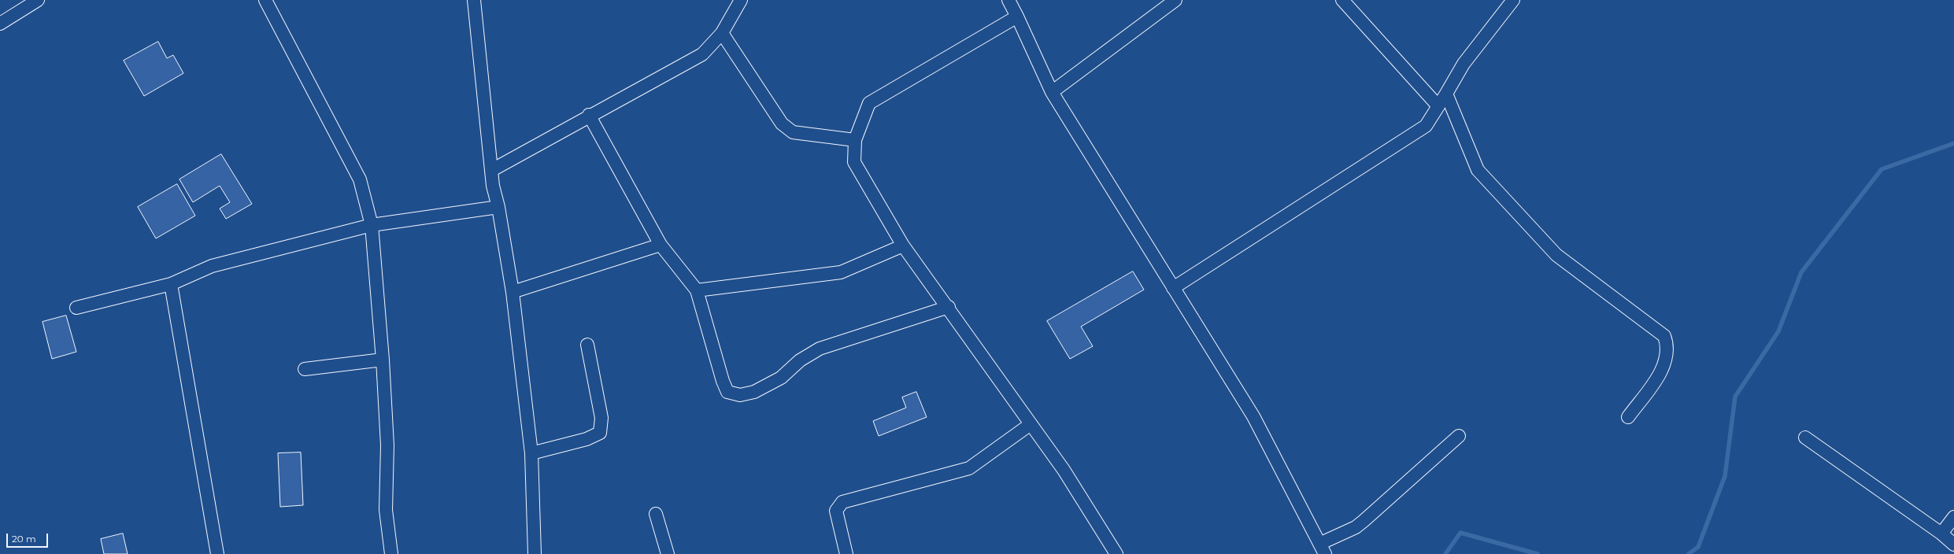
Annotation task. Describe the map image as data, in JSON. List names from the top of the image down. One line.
{"scale_bar":"20 m"}
